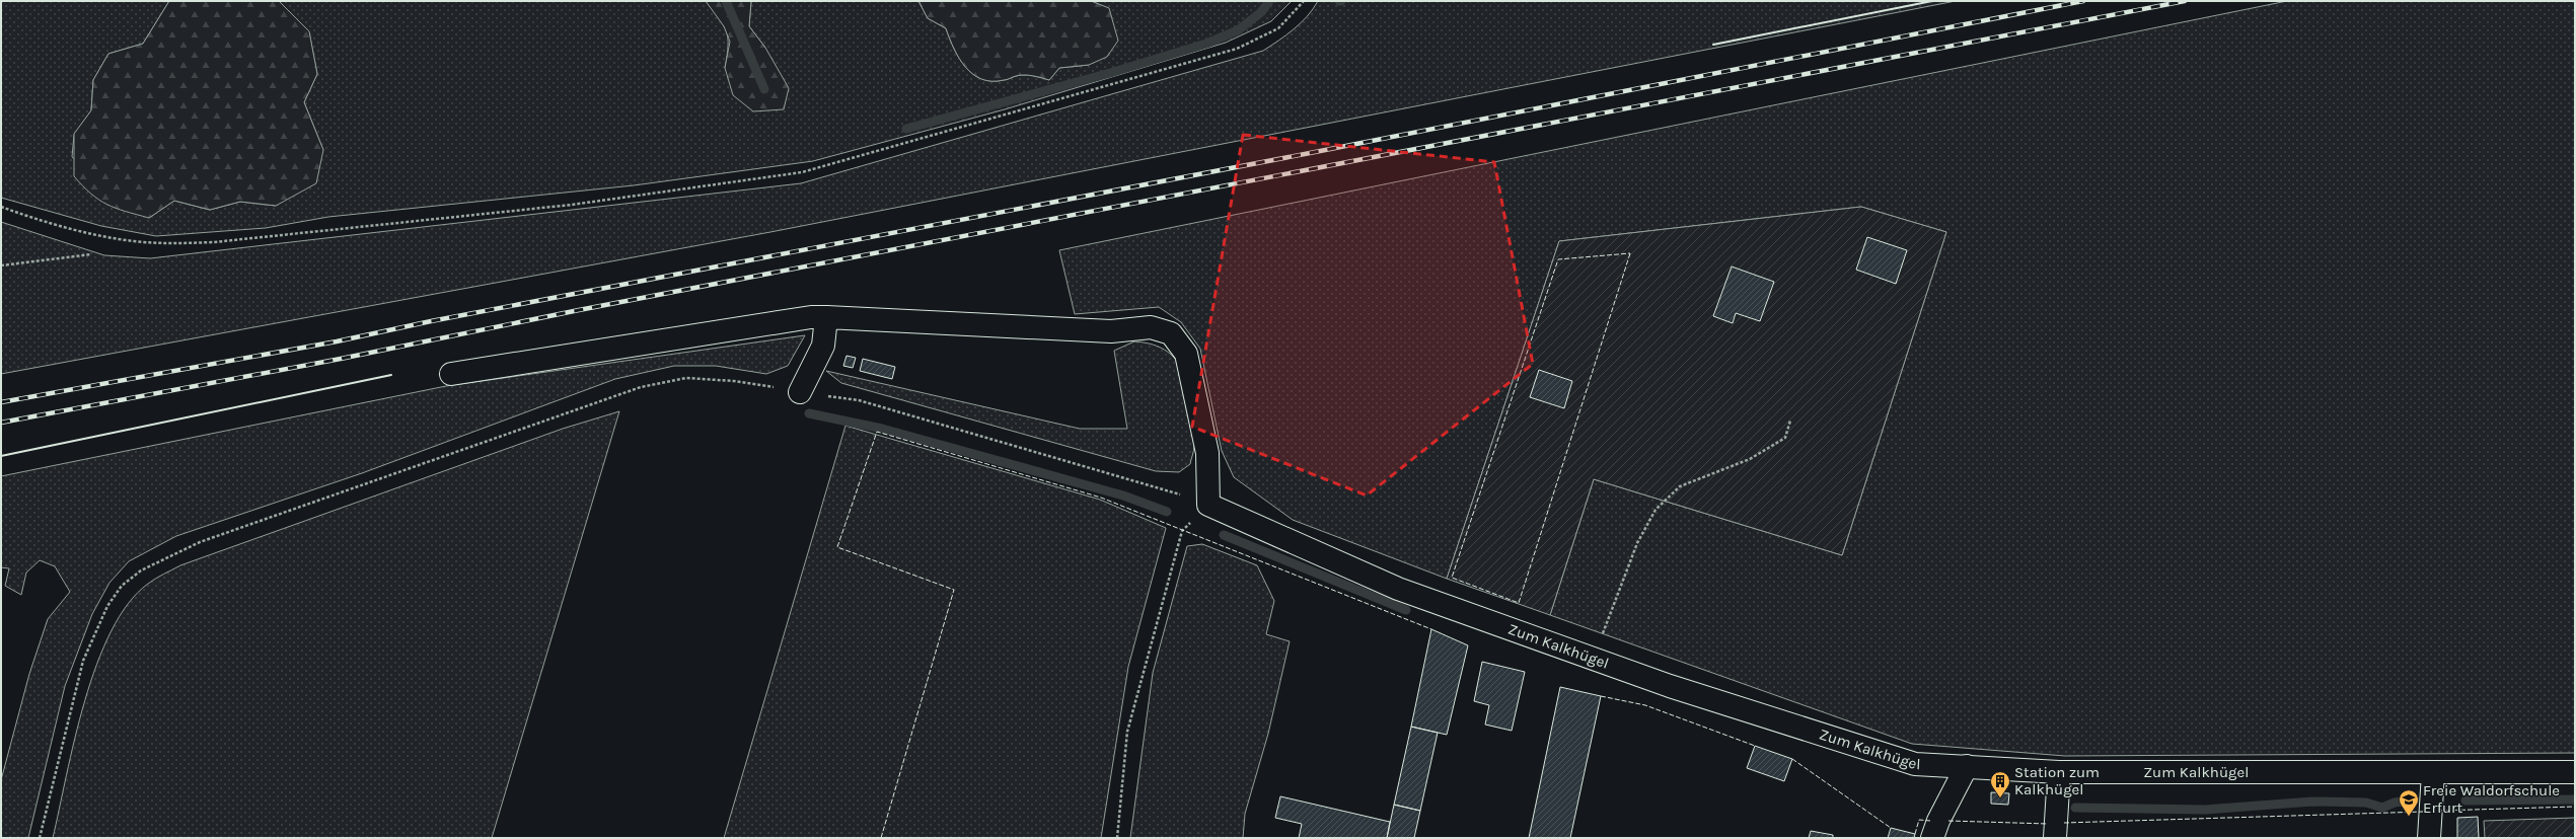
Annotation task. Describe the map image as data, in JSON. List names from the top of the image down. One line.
{"streets":{"lane":["Zum Kalkhügel"]},"places":{"building":["Station zum Kalkhügel"],"school or university":["Freie Waldorfschule Erfurt"]}}
